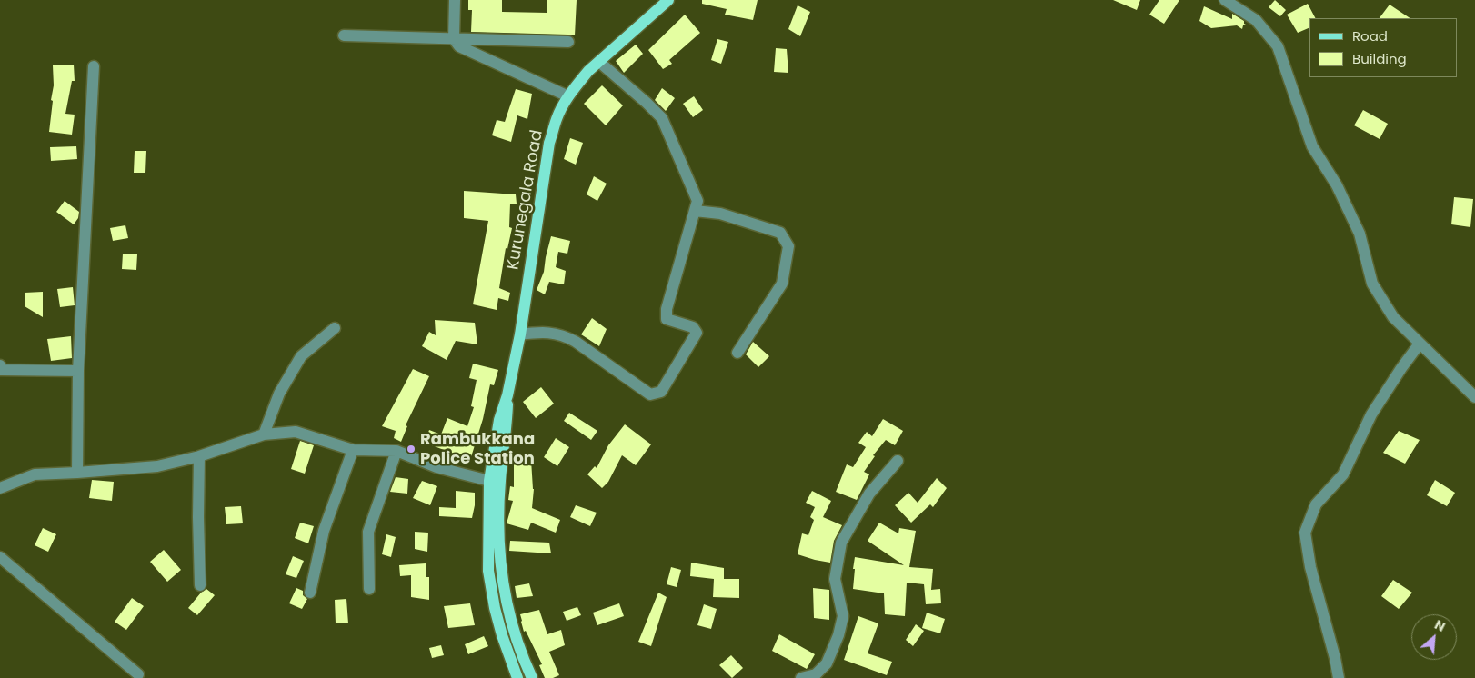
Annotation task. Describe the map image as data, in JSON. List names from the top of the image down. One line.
{"streets":{"main road":["Kurunegala Road"]},"places":["Rambukkana Police Station"],"legend":["Road","Building"],"north":"top right"}
